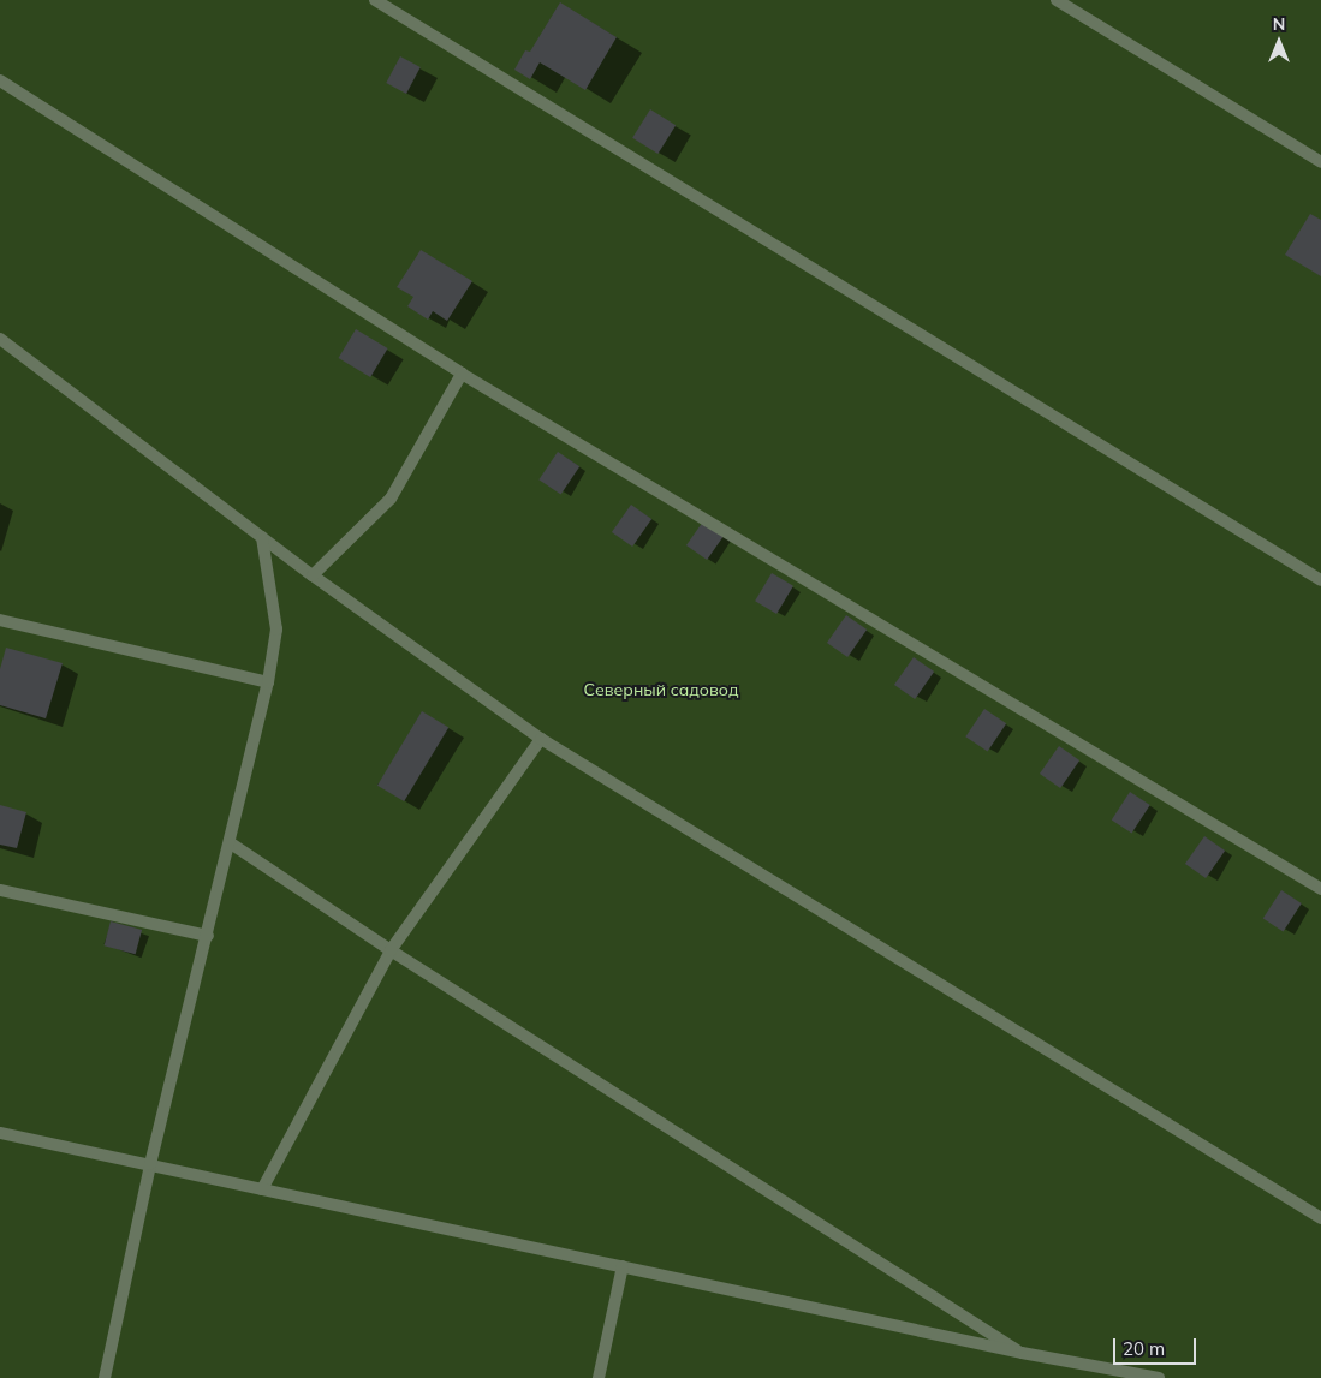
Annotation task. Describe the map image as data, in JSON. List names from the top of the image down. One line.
{"parks":["Северный садовод"],"scale_bar":"20 m","north":"top"}
